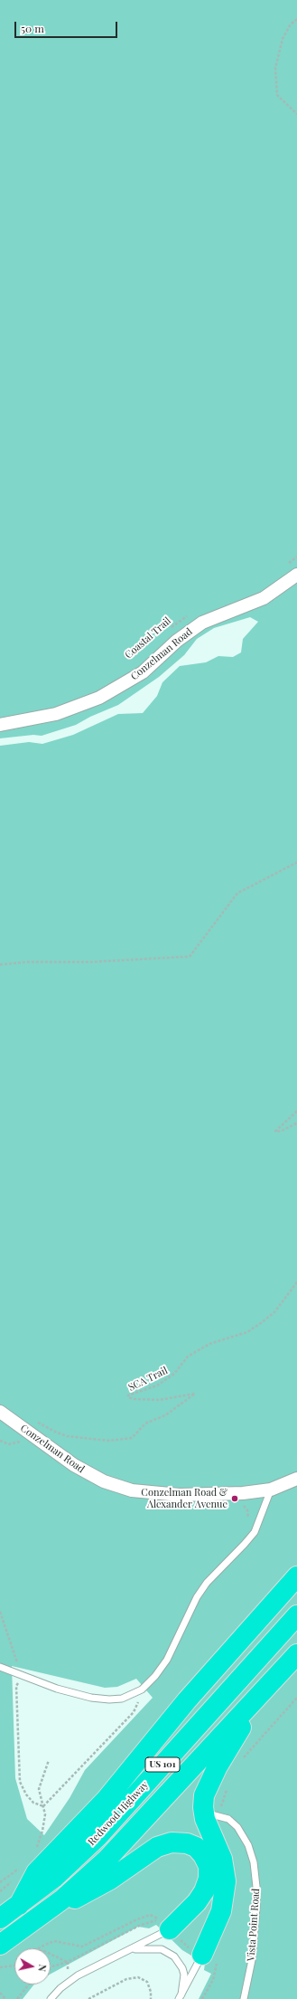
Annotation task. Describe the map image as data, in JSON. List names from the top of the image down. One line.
{"streets":{"highway":["US 101","Redwood Highway"],"street":["Conzelman Road"],"lane":["Vista Point Road"],"path":["Coastal Trail","SCA Trail"]},"places":["Conzelman Road & Alexander Avenue"],"scale_bar":"50 m","north":"right"}
